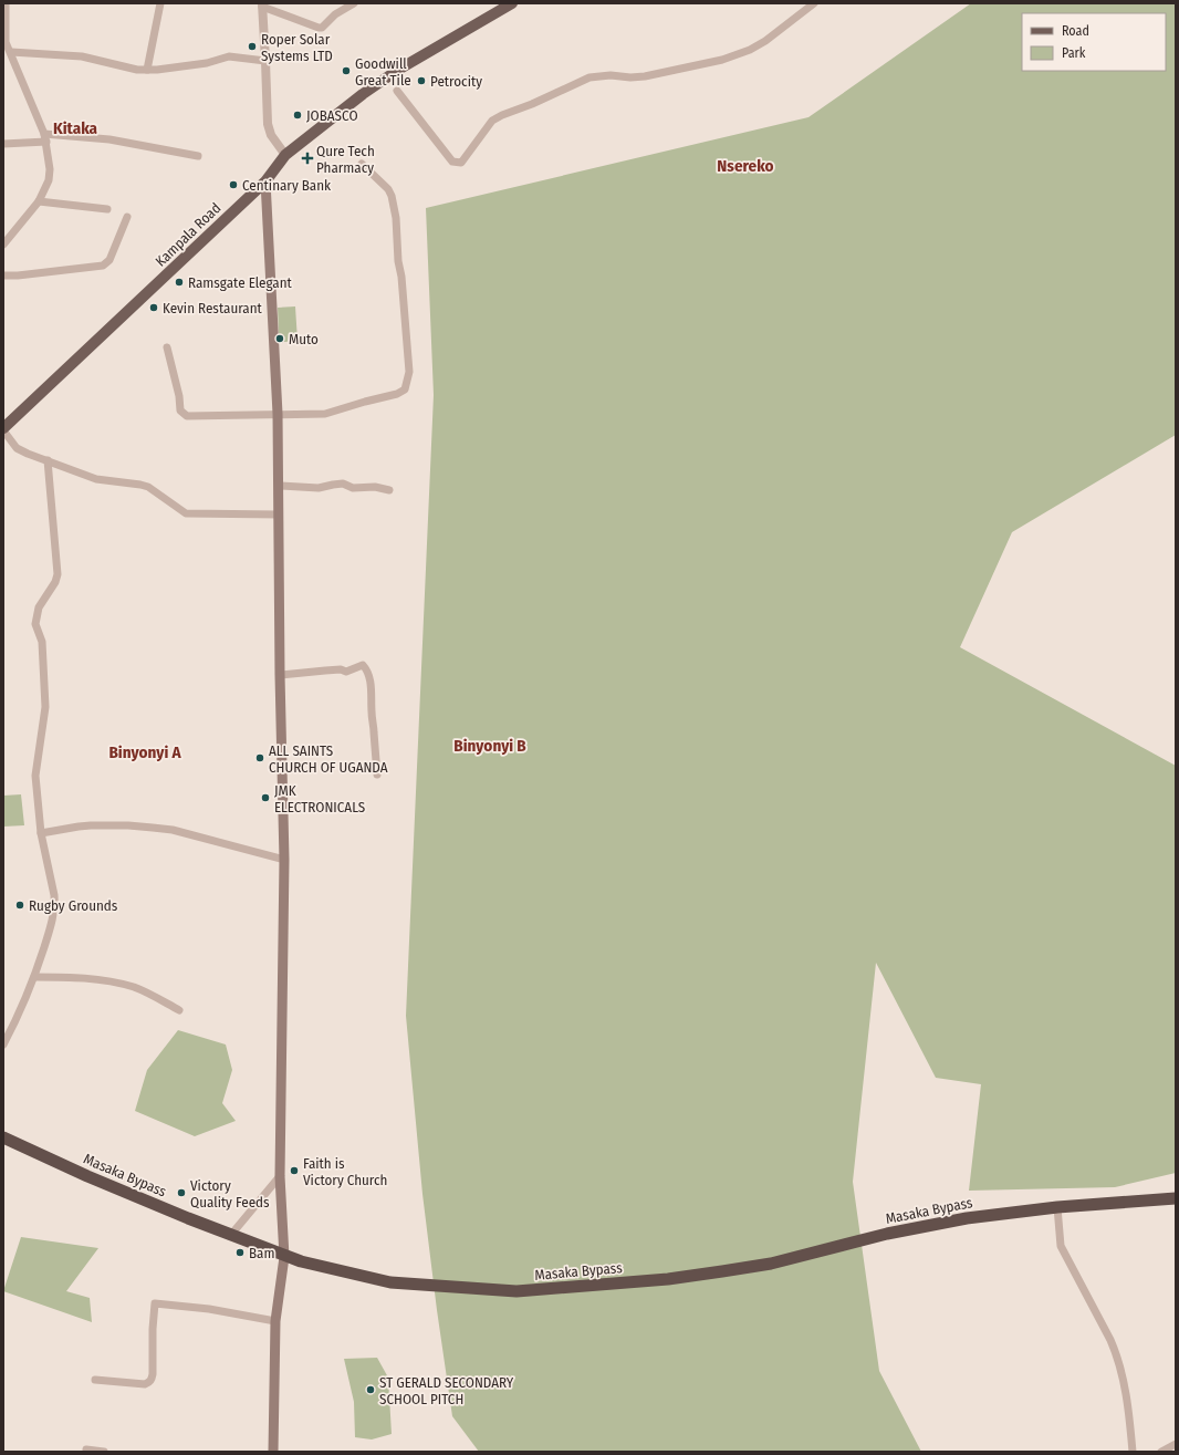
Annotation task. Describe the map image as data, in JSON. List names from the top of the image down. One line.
{"streets":{"highway":["Masaka Bypass"],"main road":["Kampala Road"]},"districts":["Kitaka","Nsereko","Binyonyi B","Binyonyi A"],"places":{"other":["Roper Solar Systems LTD","Goodwill Great Tile","Petrocity","JOBASCO","Centinary Bank","Ramsgate Elegant","Kevin Restaurant","Muto","ALL SAINTS CHURCH OF UGANDA","JMK ELECTRONICALS","Rugby Grounds","Faith is Victory Church","Victory Quality Feeds","Bam","ST GERALD SECONDARY SCHOOL PITCH"],"health":["Qure Tech Pharmacy"]},"legend":["Road","Park"]}
